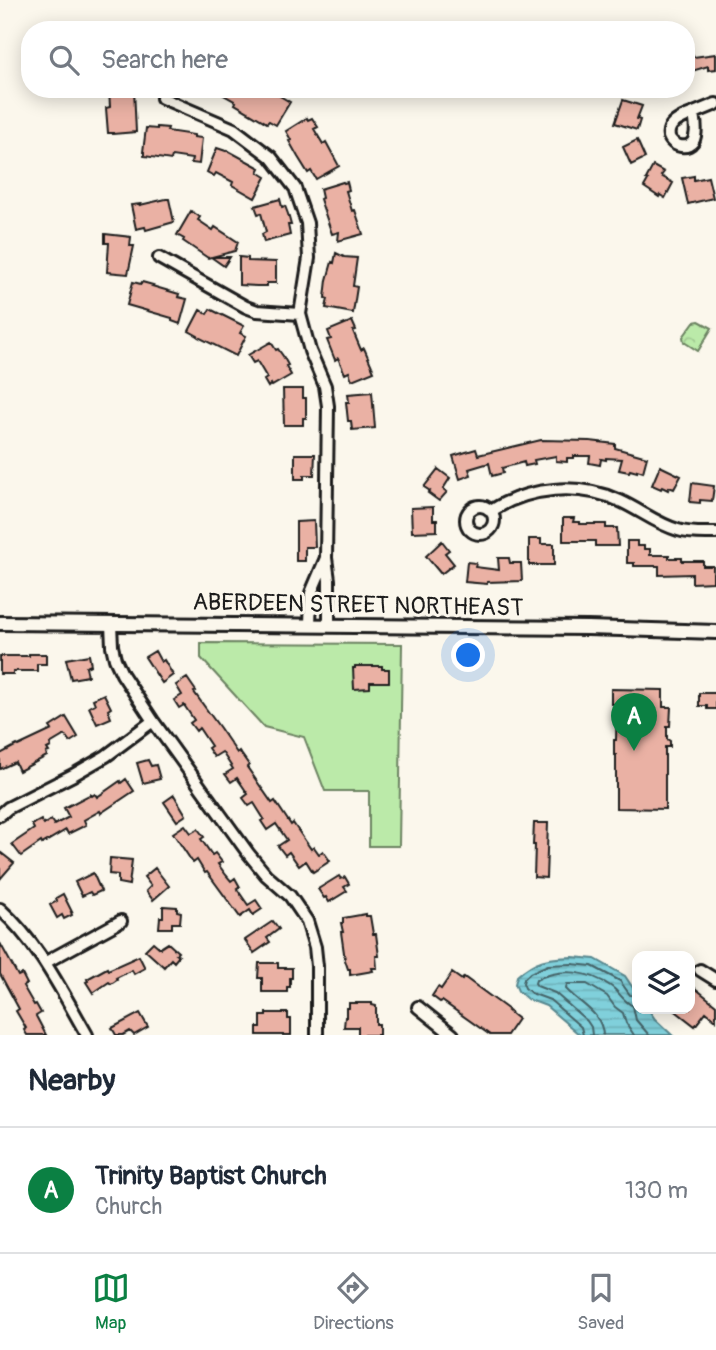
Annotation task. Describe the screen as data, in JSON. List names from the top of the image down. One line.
{"streets":{"street":["ABERDEEN STREET NORTHEAST"]},"page":{"search":"Search here","pins":"A","heading":"Nearby","list":[{"mark":"A","name":"Trinity Baptist Church","note":"Church","value":"130 m"}],"nav":["Map","Directions","Saved"]}}
